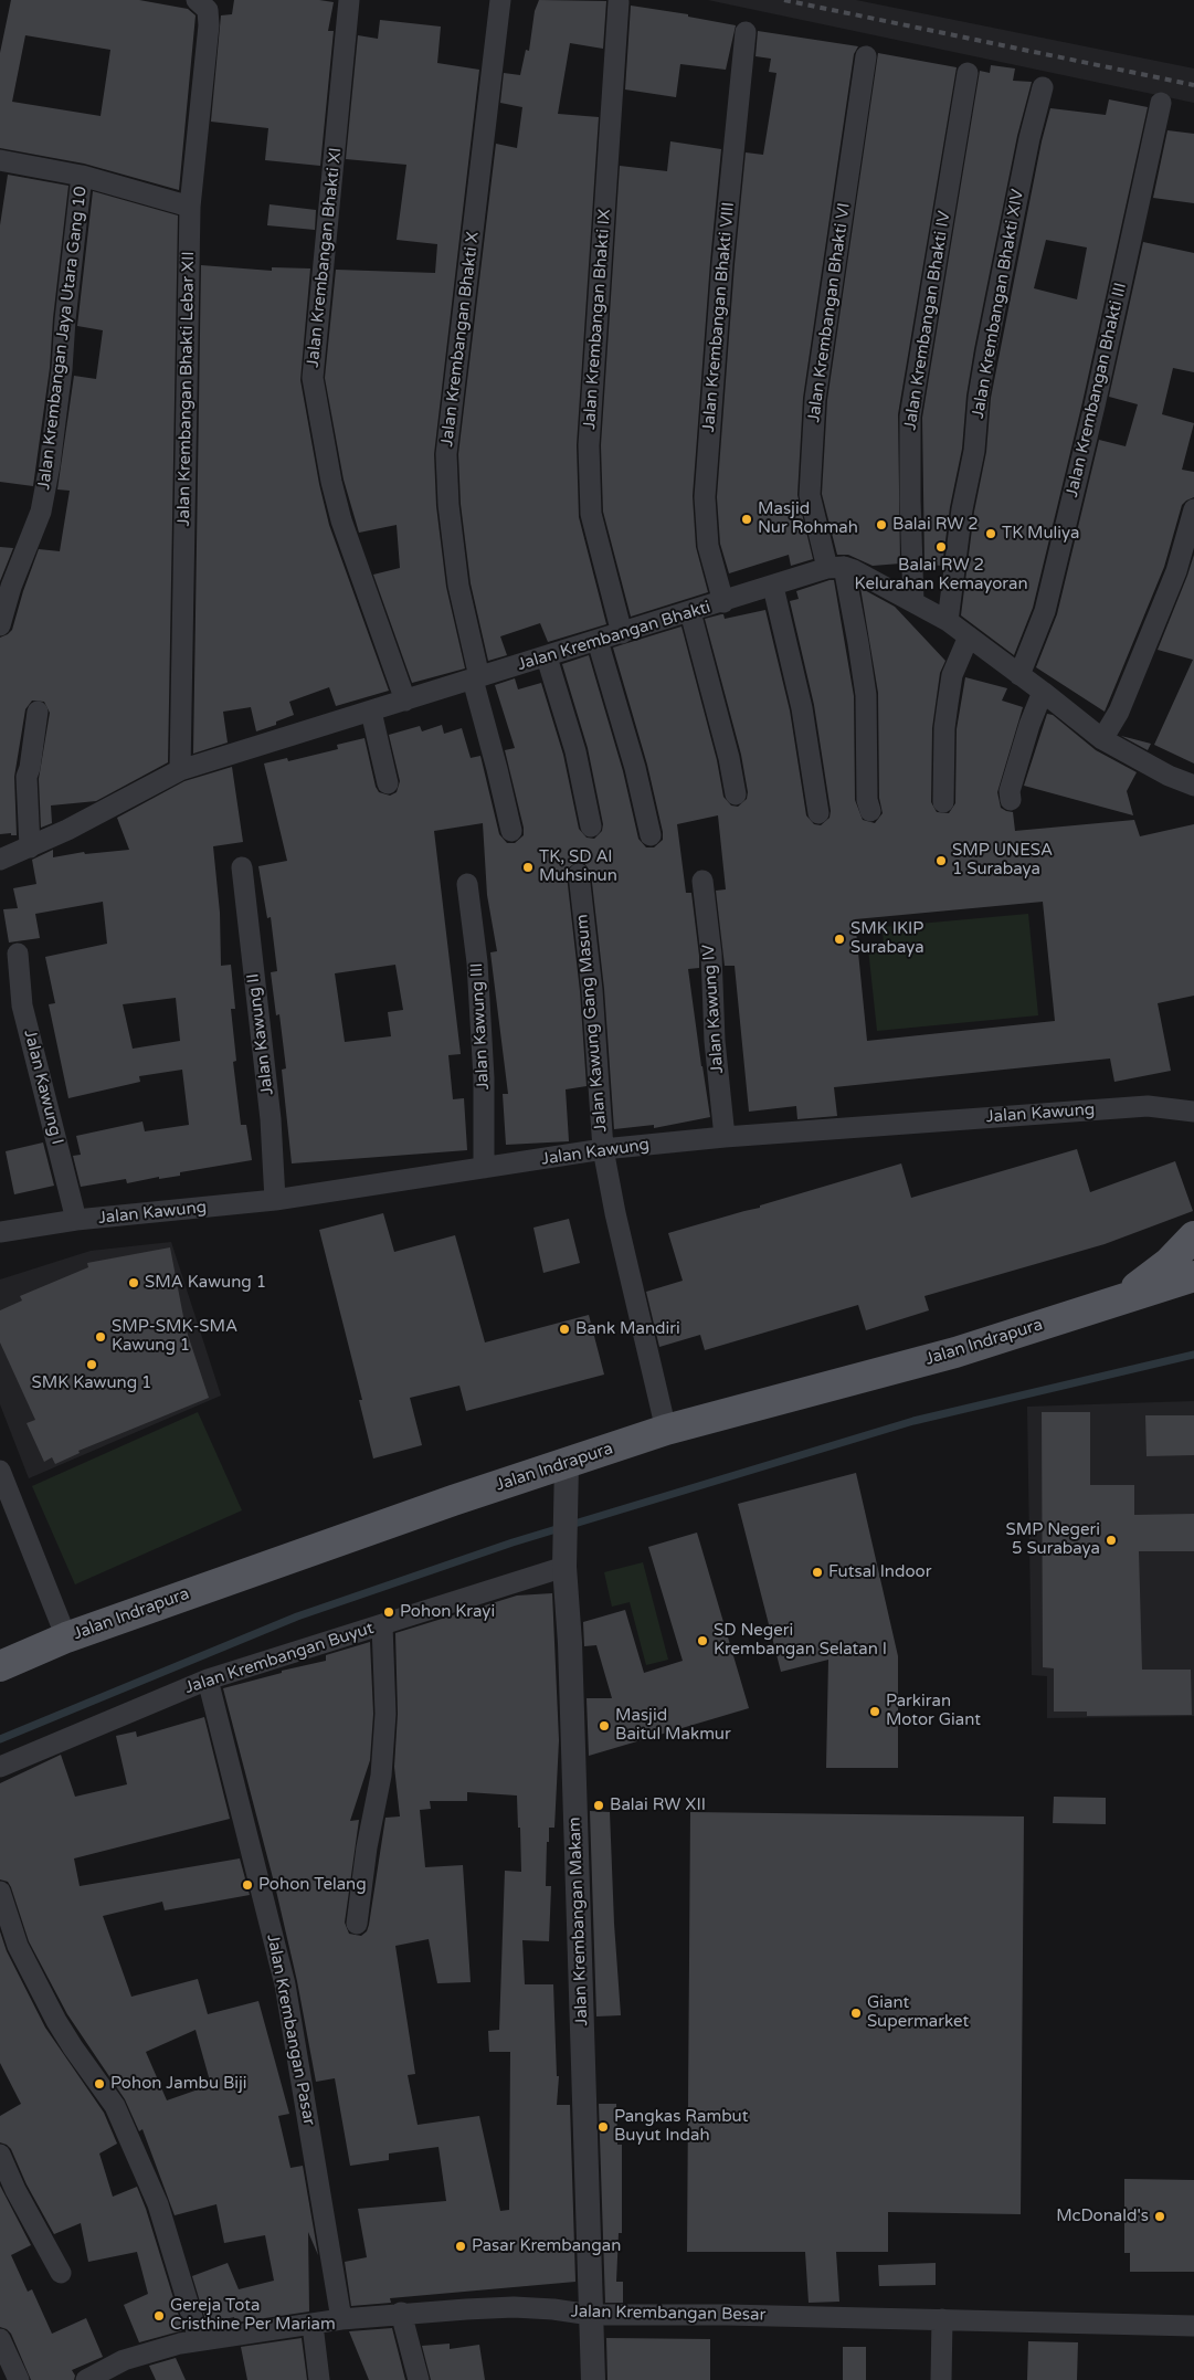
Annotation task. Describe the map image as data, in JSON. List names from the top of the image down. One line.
{"streets":{"main road":["Jalan Indrapura"],"street":["Jalan Krembangan Bhakti XI","Jalan Krembangan Bhakti XIV","Jalan Krembangan Bhakti VI","Jalan Krembangan Bhakti VIII","Jalan Krembangan Bhakti IX","Jalan Krembangan Bhakti IV","Jalan Krembangan Jaya Utara Gang 10","Jalan Krembangan Bhakti X","Jalan Krembangan Bhakti Lebar XII","Jalan Krembangan Bhakti III","Jalan Krembangan Bhakti","Jalan Kawung IV","Jalan Kawung Gang Masum","Jalan Kawung III","Jalan Kawung II","Jalan Kawung I","Jalan Kawung","Jalan Krembangan Buyut","Jalan Krembangan Makam","Jalan Krembangan Pasar","Jalan Krembangan Besar"]},"crossings":[["Jalan Krembangan Bhakti XI","Jalan Krembangan Bhakti"],["Jalan Krembangan Bhakti VI","Jalan Krembangan Bhakti"],["Jalan Krembangan Bhakti VIII","Jalan Krembangan Bhakti"],["Jalan Krembangan Bhakti IX","Jalan Krembangan Bhakti"],["Jalan Krembangan Bhakti X","Jalan Krembangan Bhakti"],["Jalan Krembangan Bhakti Lebar XII","Jalan Krembangan Bhakti"],["Jalan Kawung IV","Jalan Kawung"],["Jalan Kawung Gang Masum","Jalan Kawung"],["Jalan Kawung Gang Masum","Jalan Indrapura"],["Jalan Kawung III","Jalan Kawung"],["Jalan Kawung II","Jalan Kawung"],["Jalan Kawung I","Jalan Kawung"],["Jalan Indrapura","Jalan Krembangan Makam"],["Jalan Krembangan Buyut","Jalan Krembangan Makam"],["Jalan Krembangan Buyut","Jalan Krembangan Pasar"],["Jalan Krembangan Makam","Jalan Krembangan Besar"],["Jalan Krembangan Pasar","Jalan Krembangan Besar"]],"places":["Masjid Nur Rohmah","Balai RW 2","TK Muliya","Balai RW 2 Kelurahan Kemayoran","SMP UNESA 1 Surabaya","TK, SD Al Muhsinun","SMK IKIP Surabaya","SMA Kawung 1","Bank Mandiri","SMP-SMK-SMA Kawung 1","SMK Kawung 1","SMP Negeri 5 Surabaya","Futsal Indoor","Pohon Krayi","SD Negeri Krembangan Selatan I","Parkiran Motor Giant","Masjid Baitul Makmur","Balai RW XII","Pohon Telang","Giant Supermarket","Pohon Jambu Biji","Pangkas Rambut Buyut Indah","McDonald's","Pasar Krembangan","Gereja Tota Cristhine Per Mariam"]}
